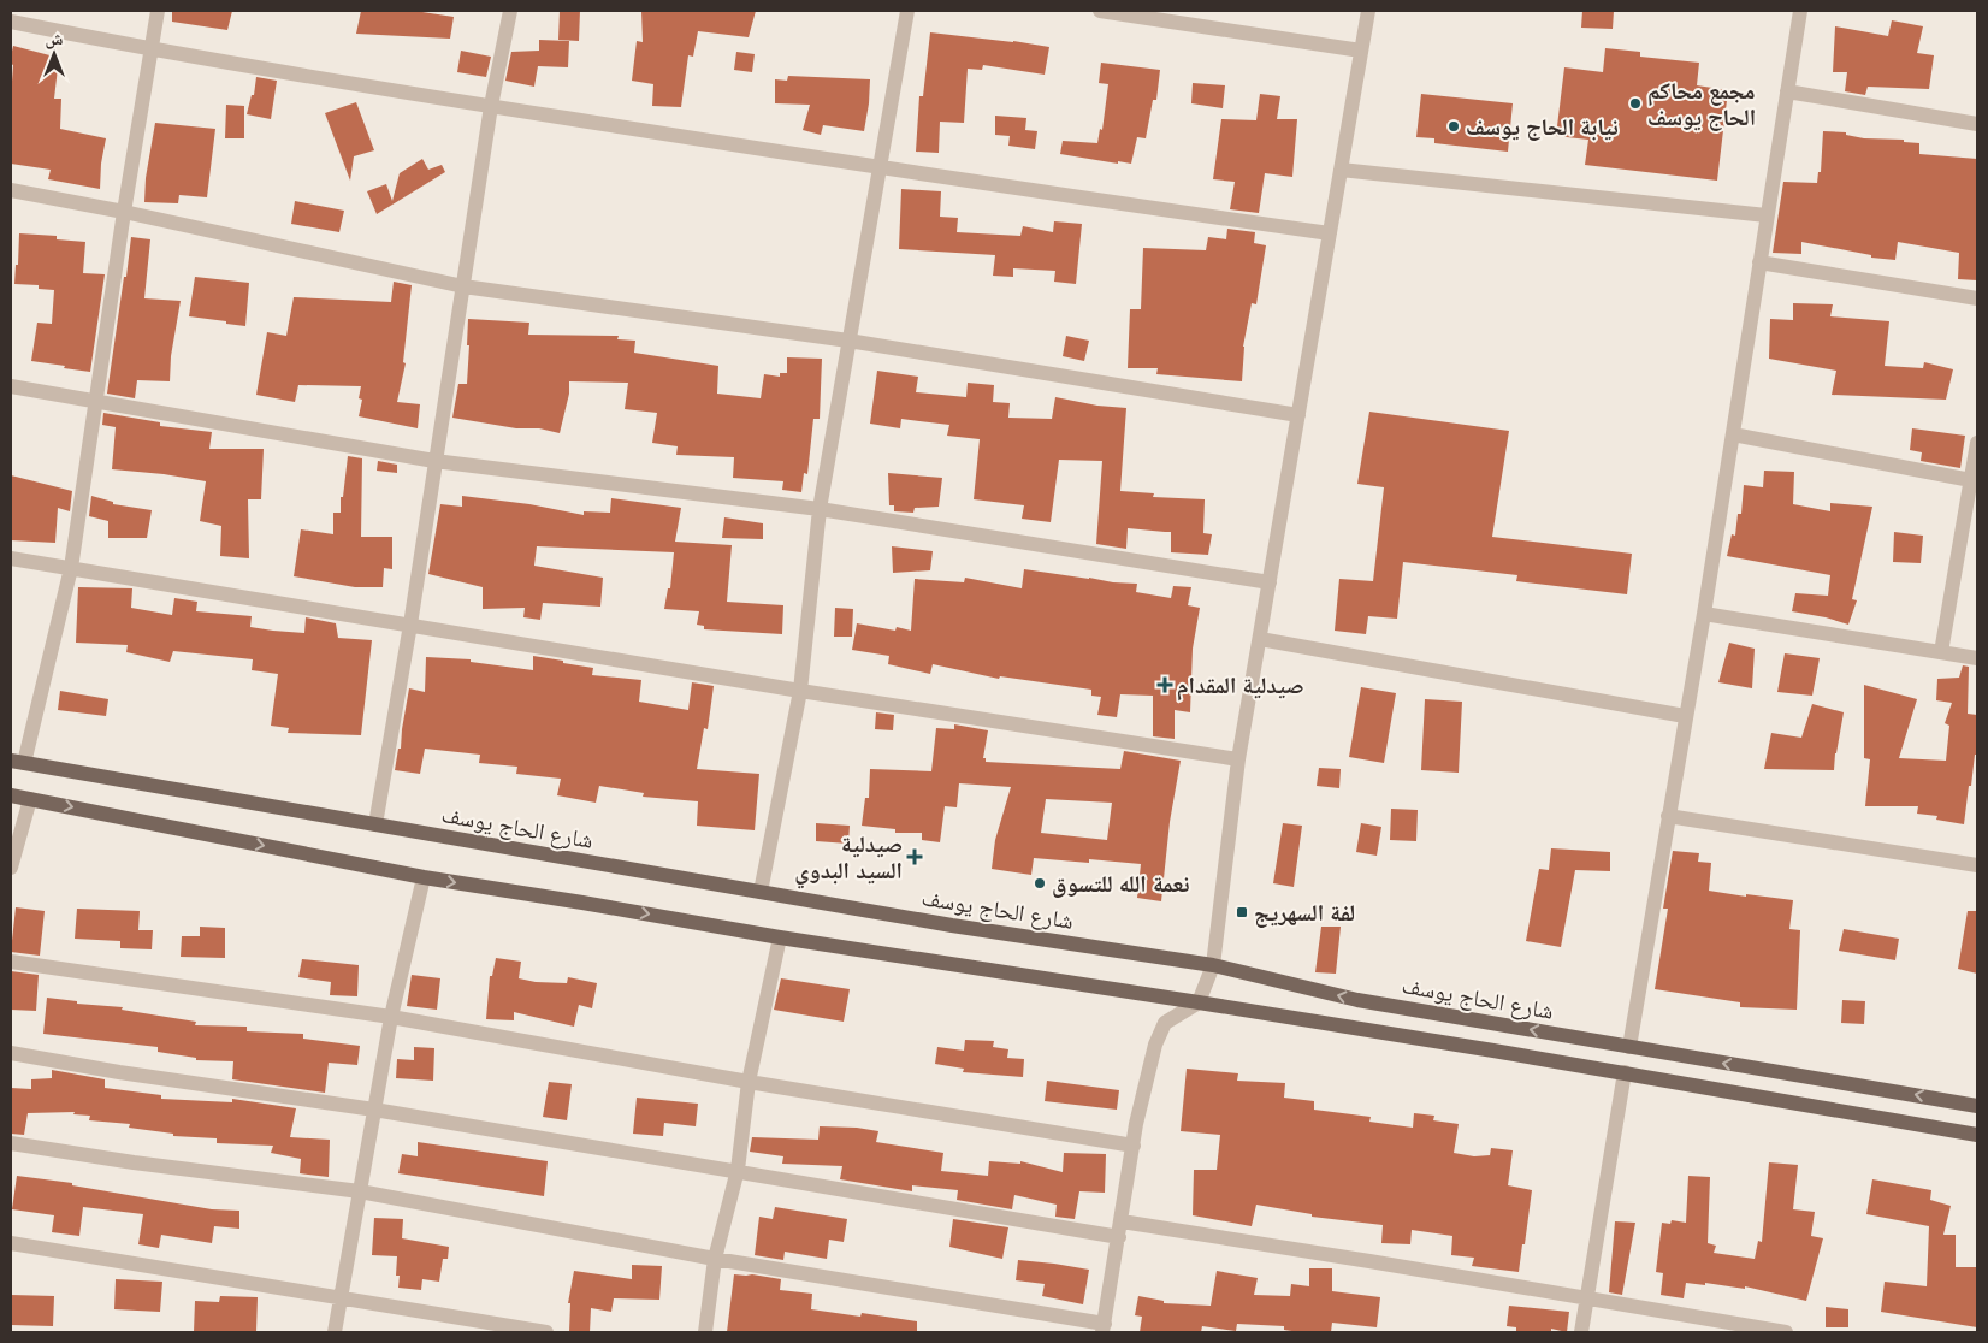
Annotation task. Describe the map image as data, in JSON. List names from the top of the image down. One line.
{"streets":{"main road":["شارع الحاج يوسف"]},"places":{"other":["مجمع محاكم الحاج يوسف","نيابة الحاج يوسف","نعمة الله للتسوق"],"health":["صيدلية المقدام","صيدلية السيد البدوي"],"transit":["لفة السهريج"]},"north":"top"}
